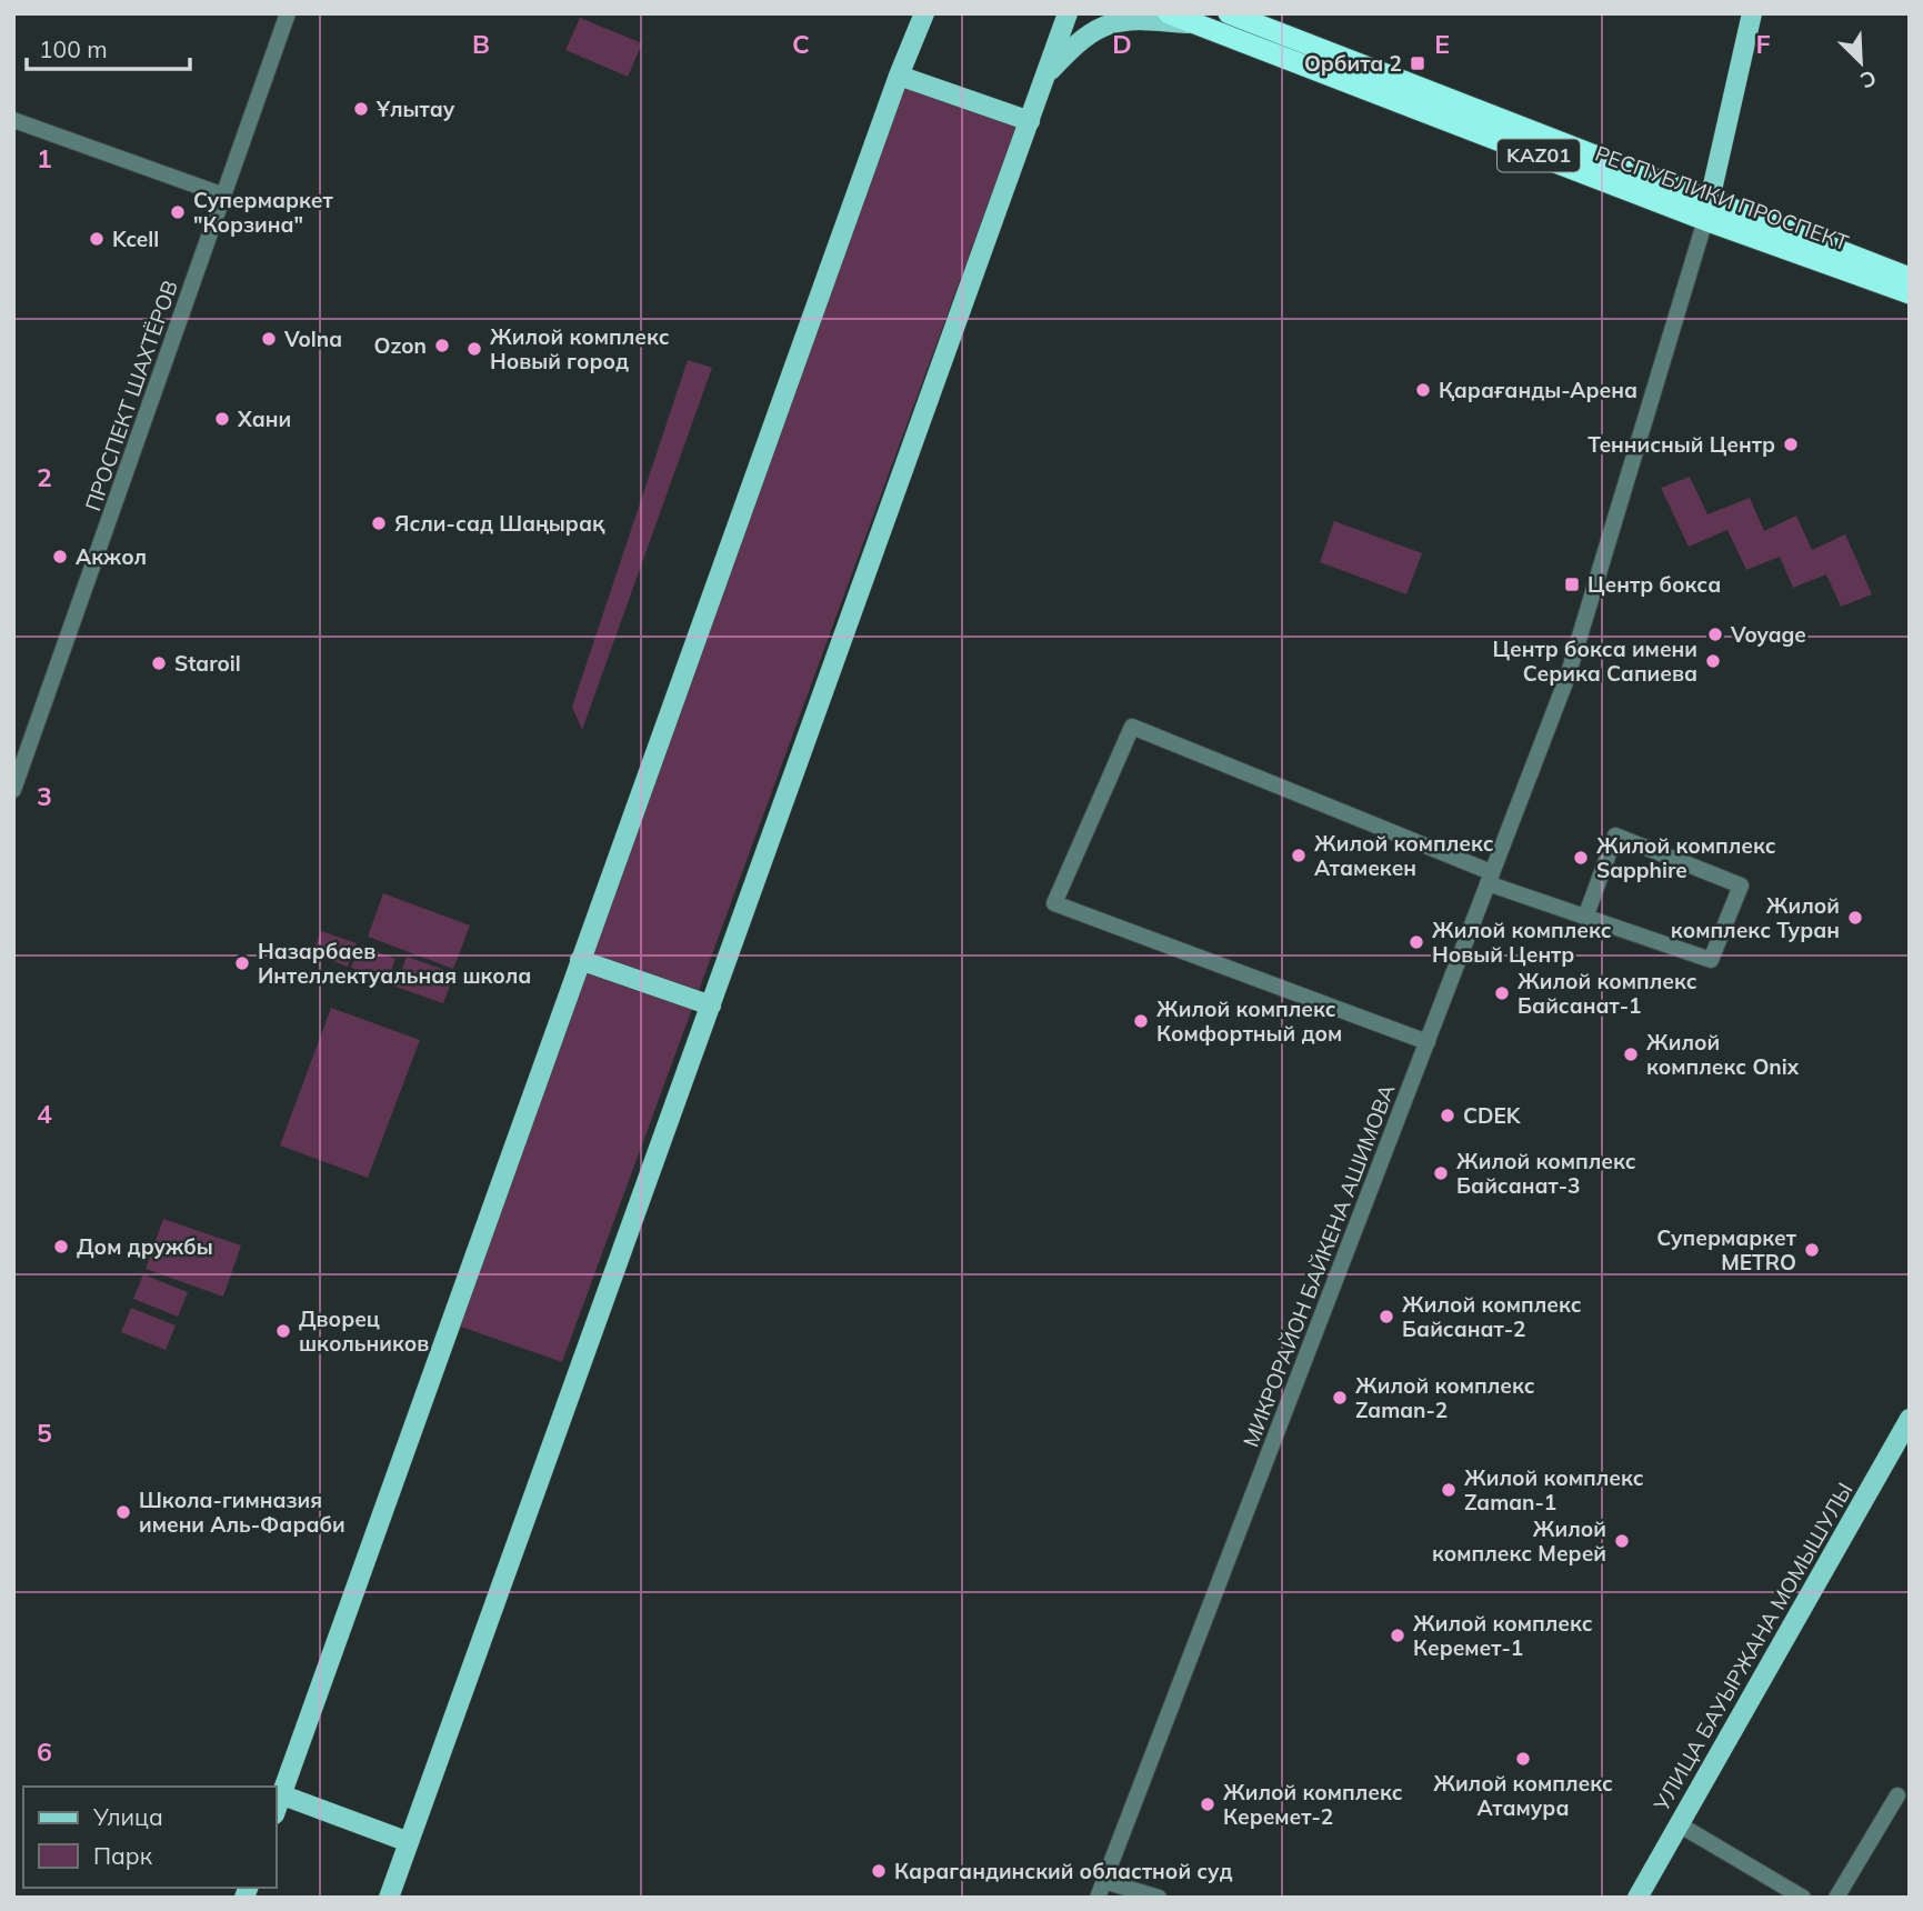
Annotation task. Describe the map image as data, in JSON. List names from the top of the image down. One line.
{"streets":{"highway":["KАZ01","РЕСПУБЛИКИ ПРОСПЕКТ"],"main road":["УЛИЦА БАУЫРЖАНА МОМЫШУЛЫ"],"street":["ПРОСПЕКТ ШАХТЁРОВ","МИКРОРАЙОН БАЙКЕНА АШИМОВА"]},"crossings":[["РЕСПУБЛИКИ ПРОСПЕКТ","МИКРОРАЙОН БАЙКЕНА АШИМОВА"]],"places":{"transit":["Орбита 2","Центр бокса"],"other":["Ұлытау","Супермаркет \"Корзина\"","Kcell","Volna","Ozon","Жилой комплекс Новый город","Қарағанды-Арена","Хани","Теннисный Центр","Ясли-сад Шаңырақ","Акжол","Voyage","Центр бокса имени Серика Сапиева","Staroil","Жилой комплекс Атамекен","Жилой комплекс Sapphire","Жилой комплекс Туран","Жилой комплекс Новый Центр","Назарбаев Интеллектуальная школа","Жилой комплекс Байсанат-1","Жилой комплекс Комфортный дом","Жилой комплекс Onix","CDEK","Жилой комплекс Байсанат-3","Дом дружбы","Супермаркет METRO","Жилой комплекс Байсанат-2","Дворец школьников","Жилой комплекс Zaman-2","Жилой комплекс Zaman-1","Школа-гимназия имени Аль-Фараби","Жилой комплекс Мерей","Жилой комплекс Керемет-1","Жилой комплекс Атамура","Жилой комплекс Керемет-2","Карагандинский областной суд"]},"legend":["Улица","Парк"],"scale_bar":"100 m","north":"bottom right","grid":{"columns":["B","C","D","E","F"],"rows":["1","2","3","4","5","6"]}}
